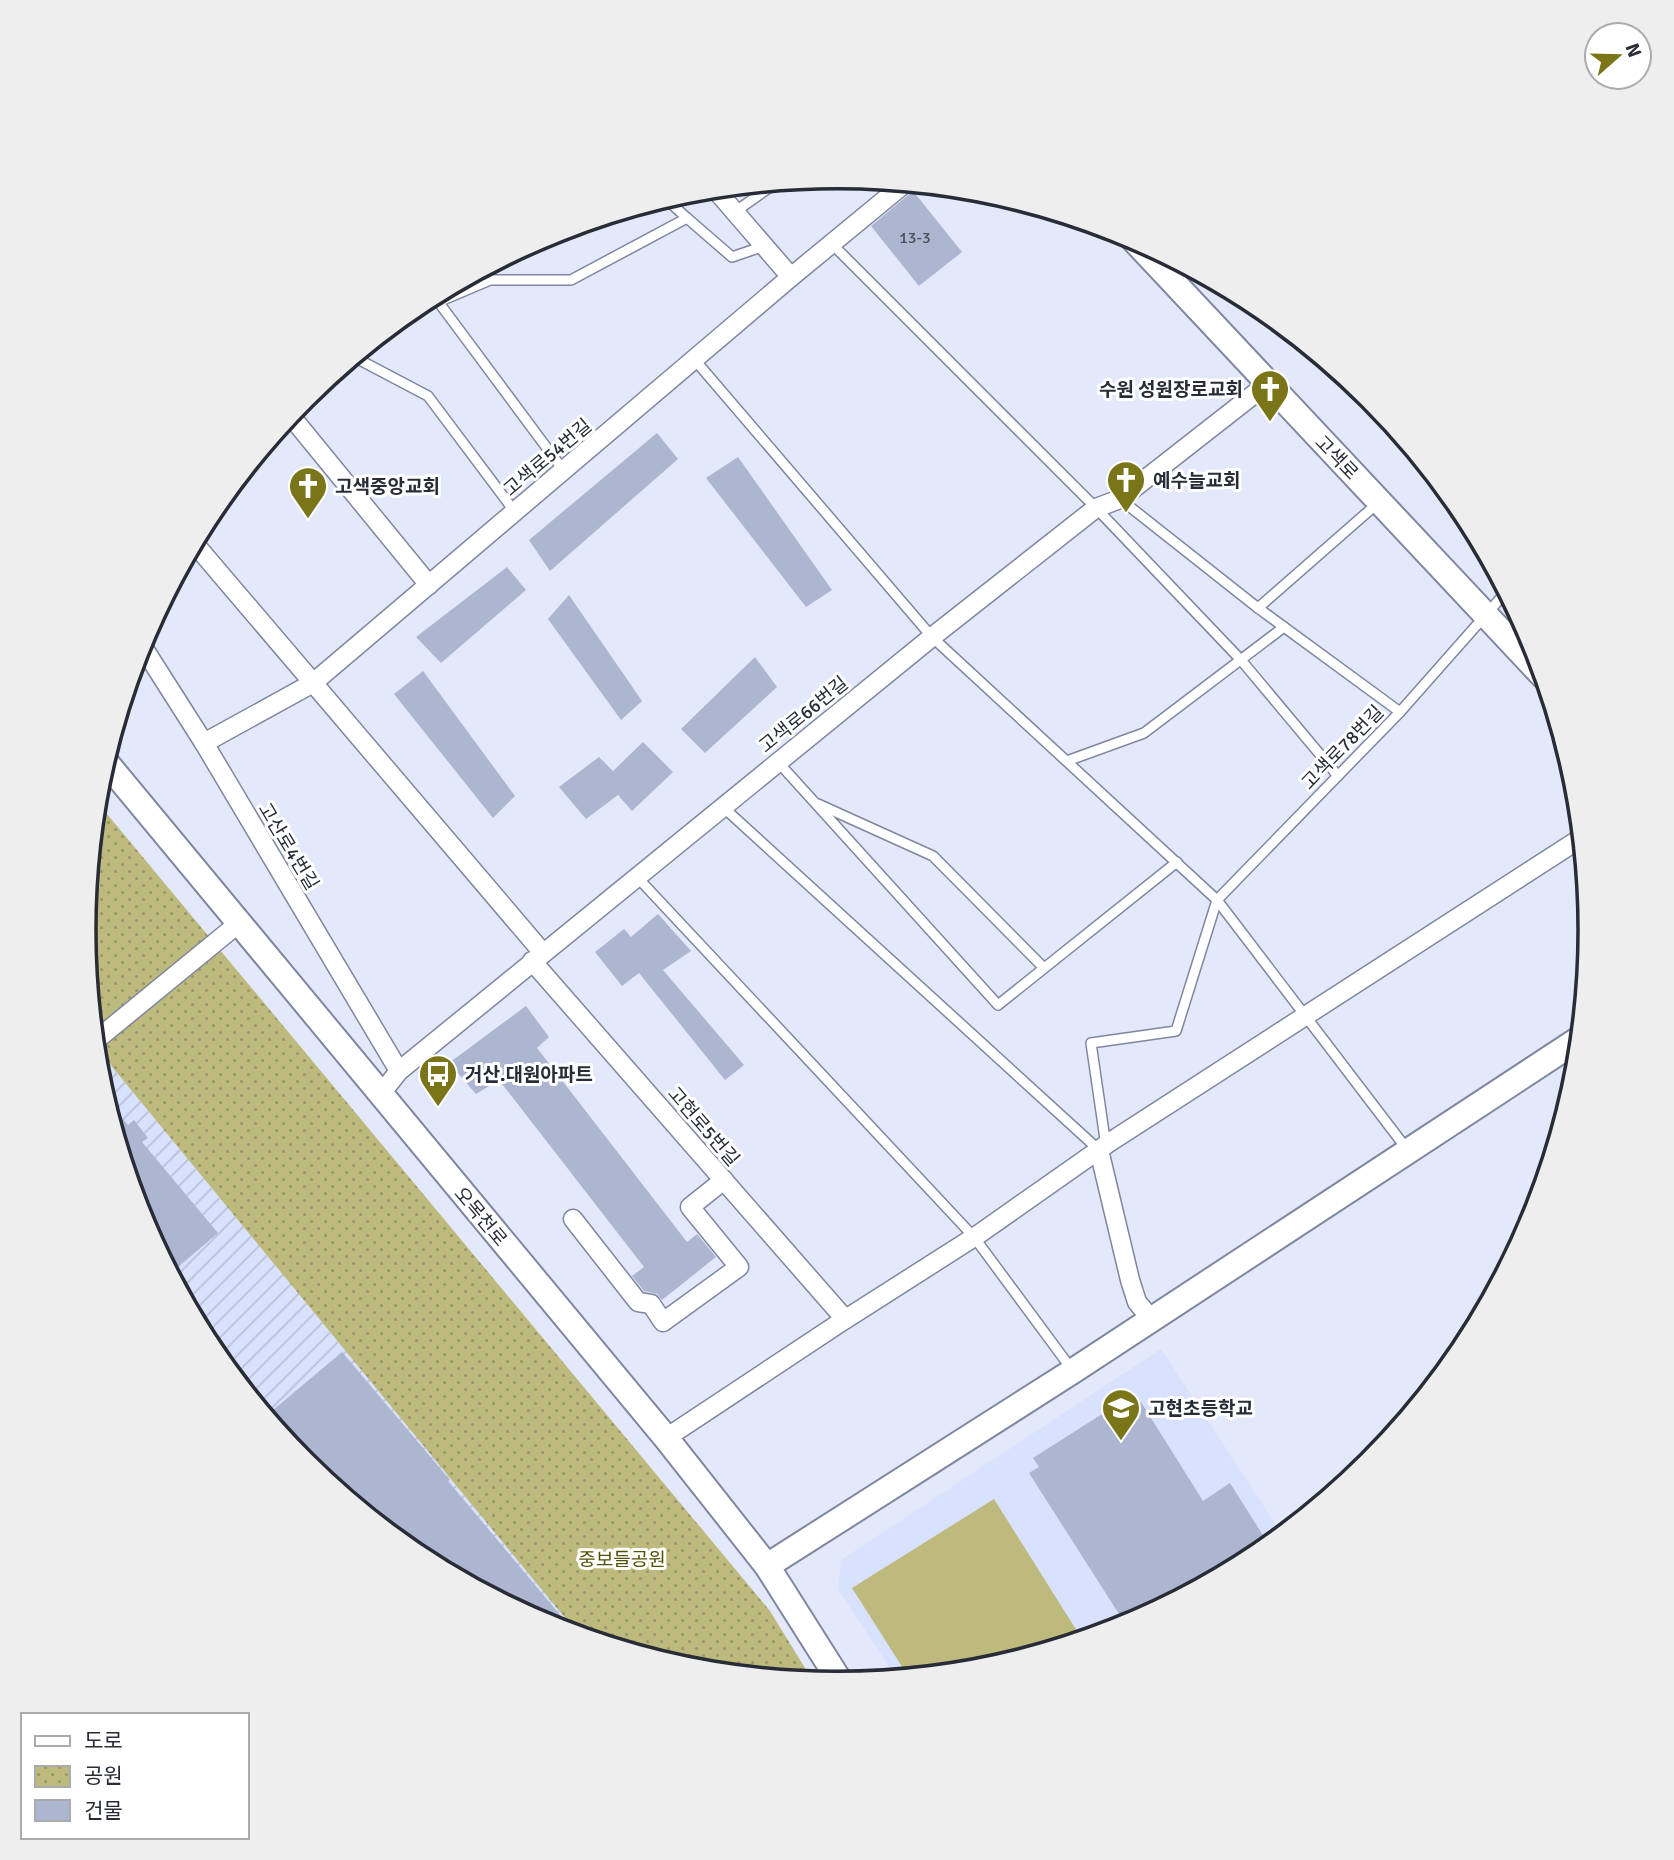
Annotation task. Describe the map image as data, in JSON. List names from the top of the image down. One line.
{"streets":{"street":["고색로54번길","고색로","고색로66번길","고산로4번길","고현로5번길","오목천로"],"lane":["고색로78번길"]},"crossings":[["고색로54번길","고산로4번길"],["고색로54번길","고현로5번길"],["고색로","고색로66번길"],["고색로","고색로78번길"],["고색로66번길","고산로4번길"],["고색로66번길","고현로5번길"],["고색로66번길","오목천로"]],"parks":["중보들공원"],"places":{"church":["수원 성원장로교회","예수늘교회","고색중앙교회"],"bus stop":["거산.대원아파트"],"school or university":["고현초등학교"]},"house_numbers":["13-3"],"legend":["도로","공원","건물"],"north":"right"}
